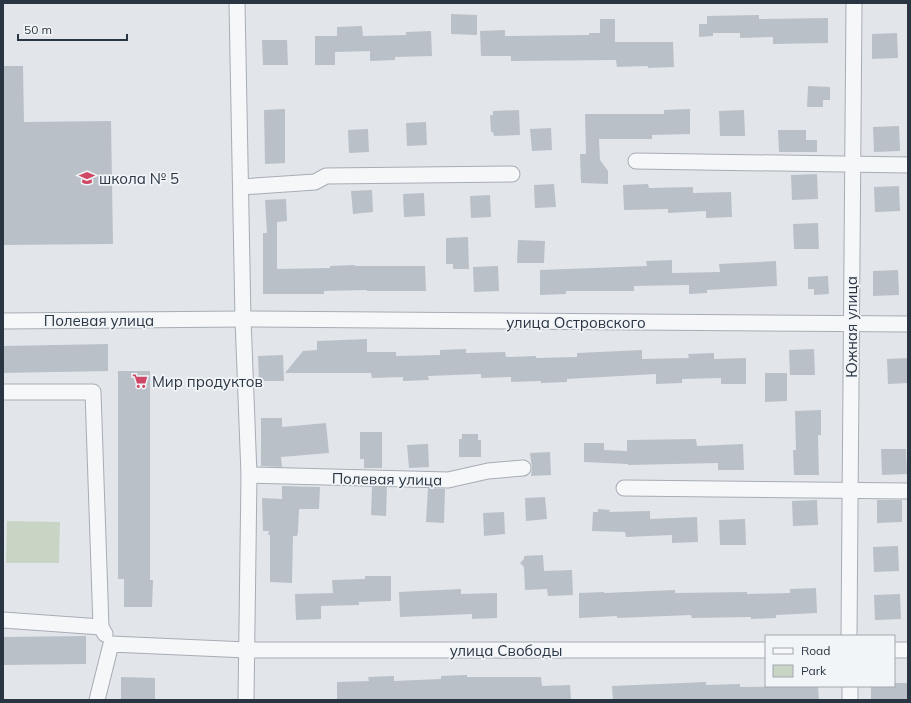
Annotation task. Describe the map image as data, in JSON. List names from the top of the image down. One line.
{"streets":{"street":["Полевая улица","улица Островского","Южная улица","улица Свободы"]},"crossings":[["Полевая улица","улица Островского"],["улица Островского","Южная улица"]],"places":{"school or university":["школа № 5"],"supermarket":["Мир продуктов"]},"legend":["Road","Park"],"scale_bar":"50 m"}
